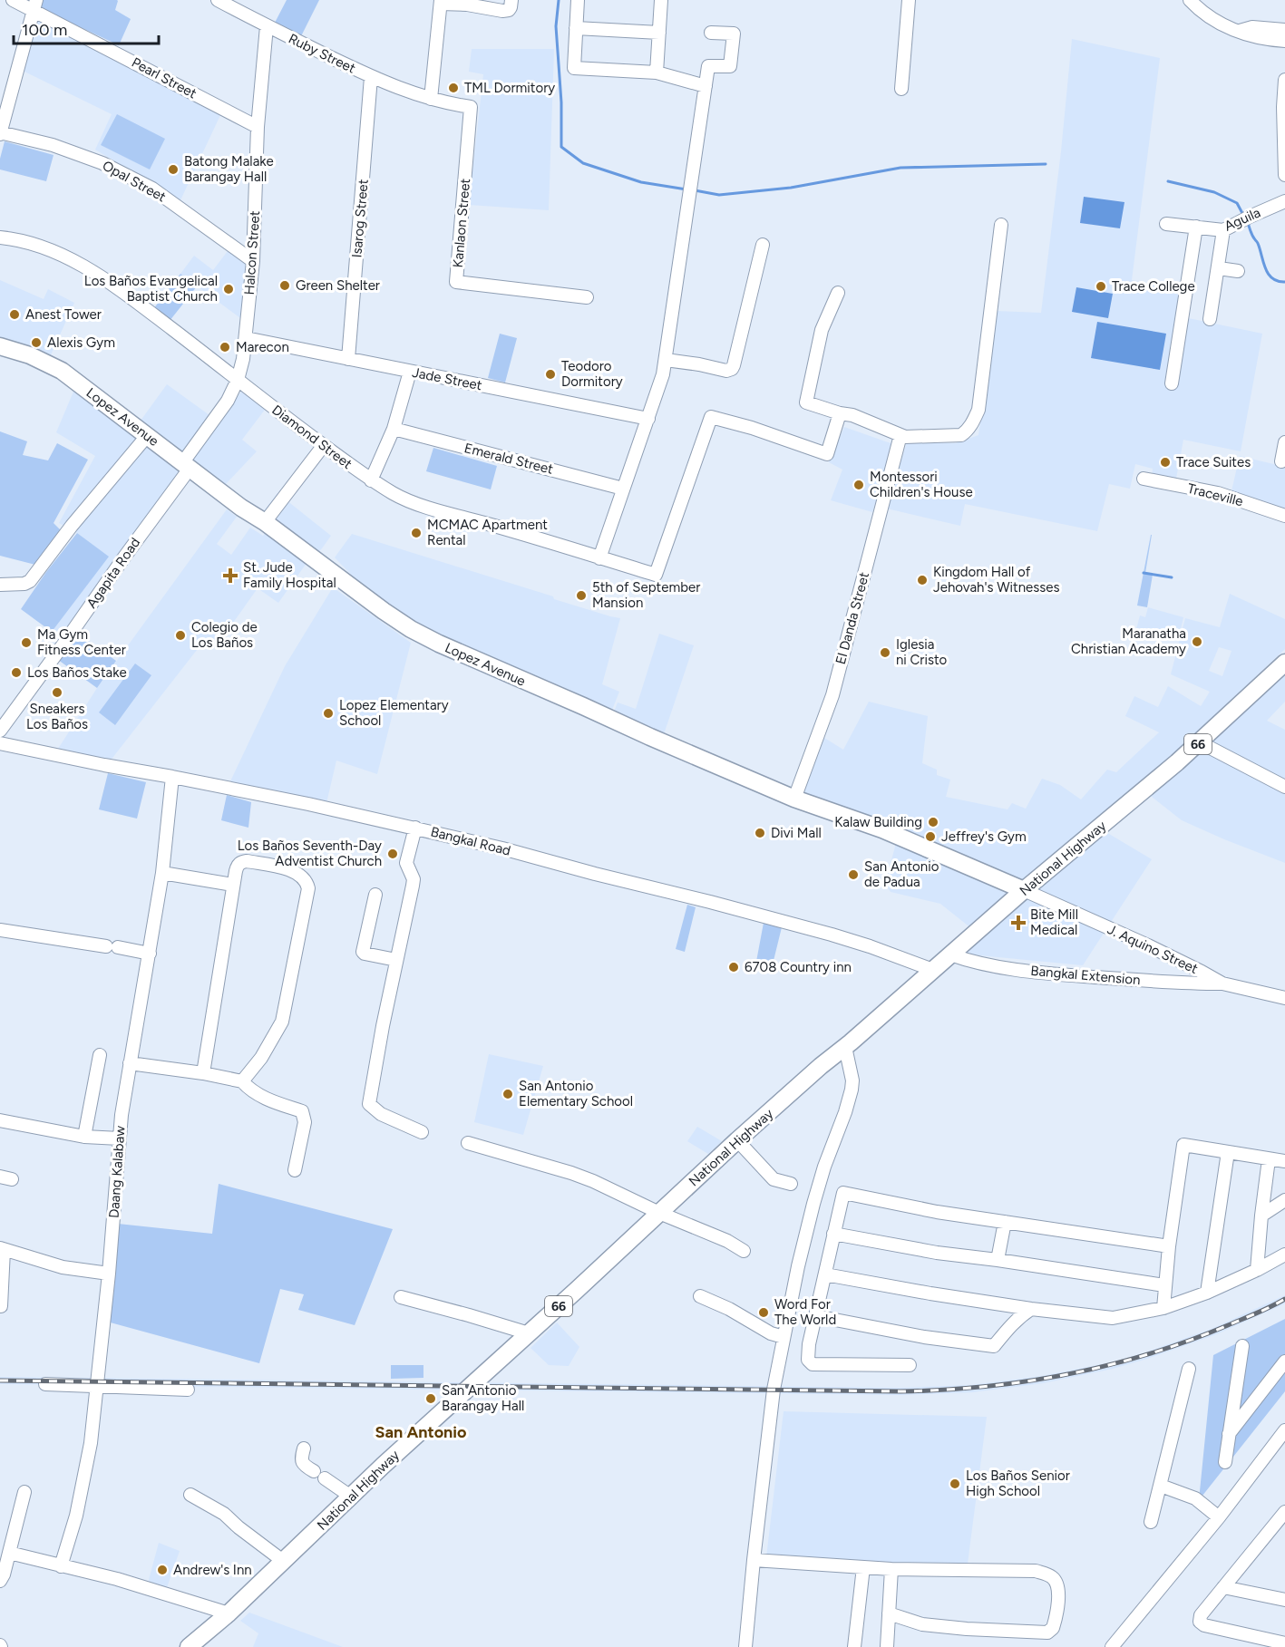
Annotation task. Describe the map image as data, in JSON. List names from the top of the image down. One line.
{"streets":{"main road":["Lopez Avenue","66","National Highway"],"street":["Ruby Street","Pearl Street","Opal Street","Isarog Street","Aguila","Kanlaon Street","Halcon Street","Jade Street","Diamond Street","Emerald Street","Traceville","Agapita Road","El Danda Street","Bangkal Road","J. Aquino Street","Bangkal Extension","Daang Kalabaw"]},"crossings":[["Ruby Street","Isarog Street"],["Ruby Street","Kanlaon Street"],["Ruby Street","Halcon Street"],["Pearl Street","Halcon Street"],["Opal Street","Halcon Street"],["Isarog Street","Jade Street"],["Halcon Street","Jade Street"],["Halcon Street","Lopez Avenue"],["Halcon Street","Diamond Street"],["Halcon Street","Agapita Road"],["Lopez Avenue","Agapita Road"],["Lopez Avenue","El Danda Street"],["Lopez Avenue","National Highway"],["Lopez Avenue","J. Aquino Street"],["Bangkal Road","National Highway"],["Bangkal Road","Daang Kalabaw"],["National Highway","J. Aquino Street"],["National Highway","Bangkal Extension"],["J. Aquino Street","Bangkal Extension"]],"districts":["San Antonio"],"places":{"other":["TML Dormitory","Batong Malake Barangay Hall","Green Shelter","Trace College","Los Baños Evangelical Baptist Church","Anest Tower","Alexis Gym","Marecon","Teodoro Dormitory","Trace Suites","Montessori Children's House","MCMAC Apartment Rental","Kingdom Hall of Jehovah's Witnesses","5th of September Mansion","Colegio de Los Baños","Maranatha Christian Academy","Ma Gym Fitness Center","Iglesia ni Cristo","Los Baños Stake","Sneakers Los Baños","Lopez Elementary School","Kalaw Building","Divi Mall","Jeffrey's Gym","Los Baños Seventh-Day Adventist Church","San Antonio de Padua","6708 Country inn","San Antonio Elementary School","Word For The World","San Antonio Barangay Hall","Los Baños Senior High School","Andrew's Inn"],"health":["St. Jude Family Hospital","Bite Mill Medical"]},"scale_bar":"100 m"}
